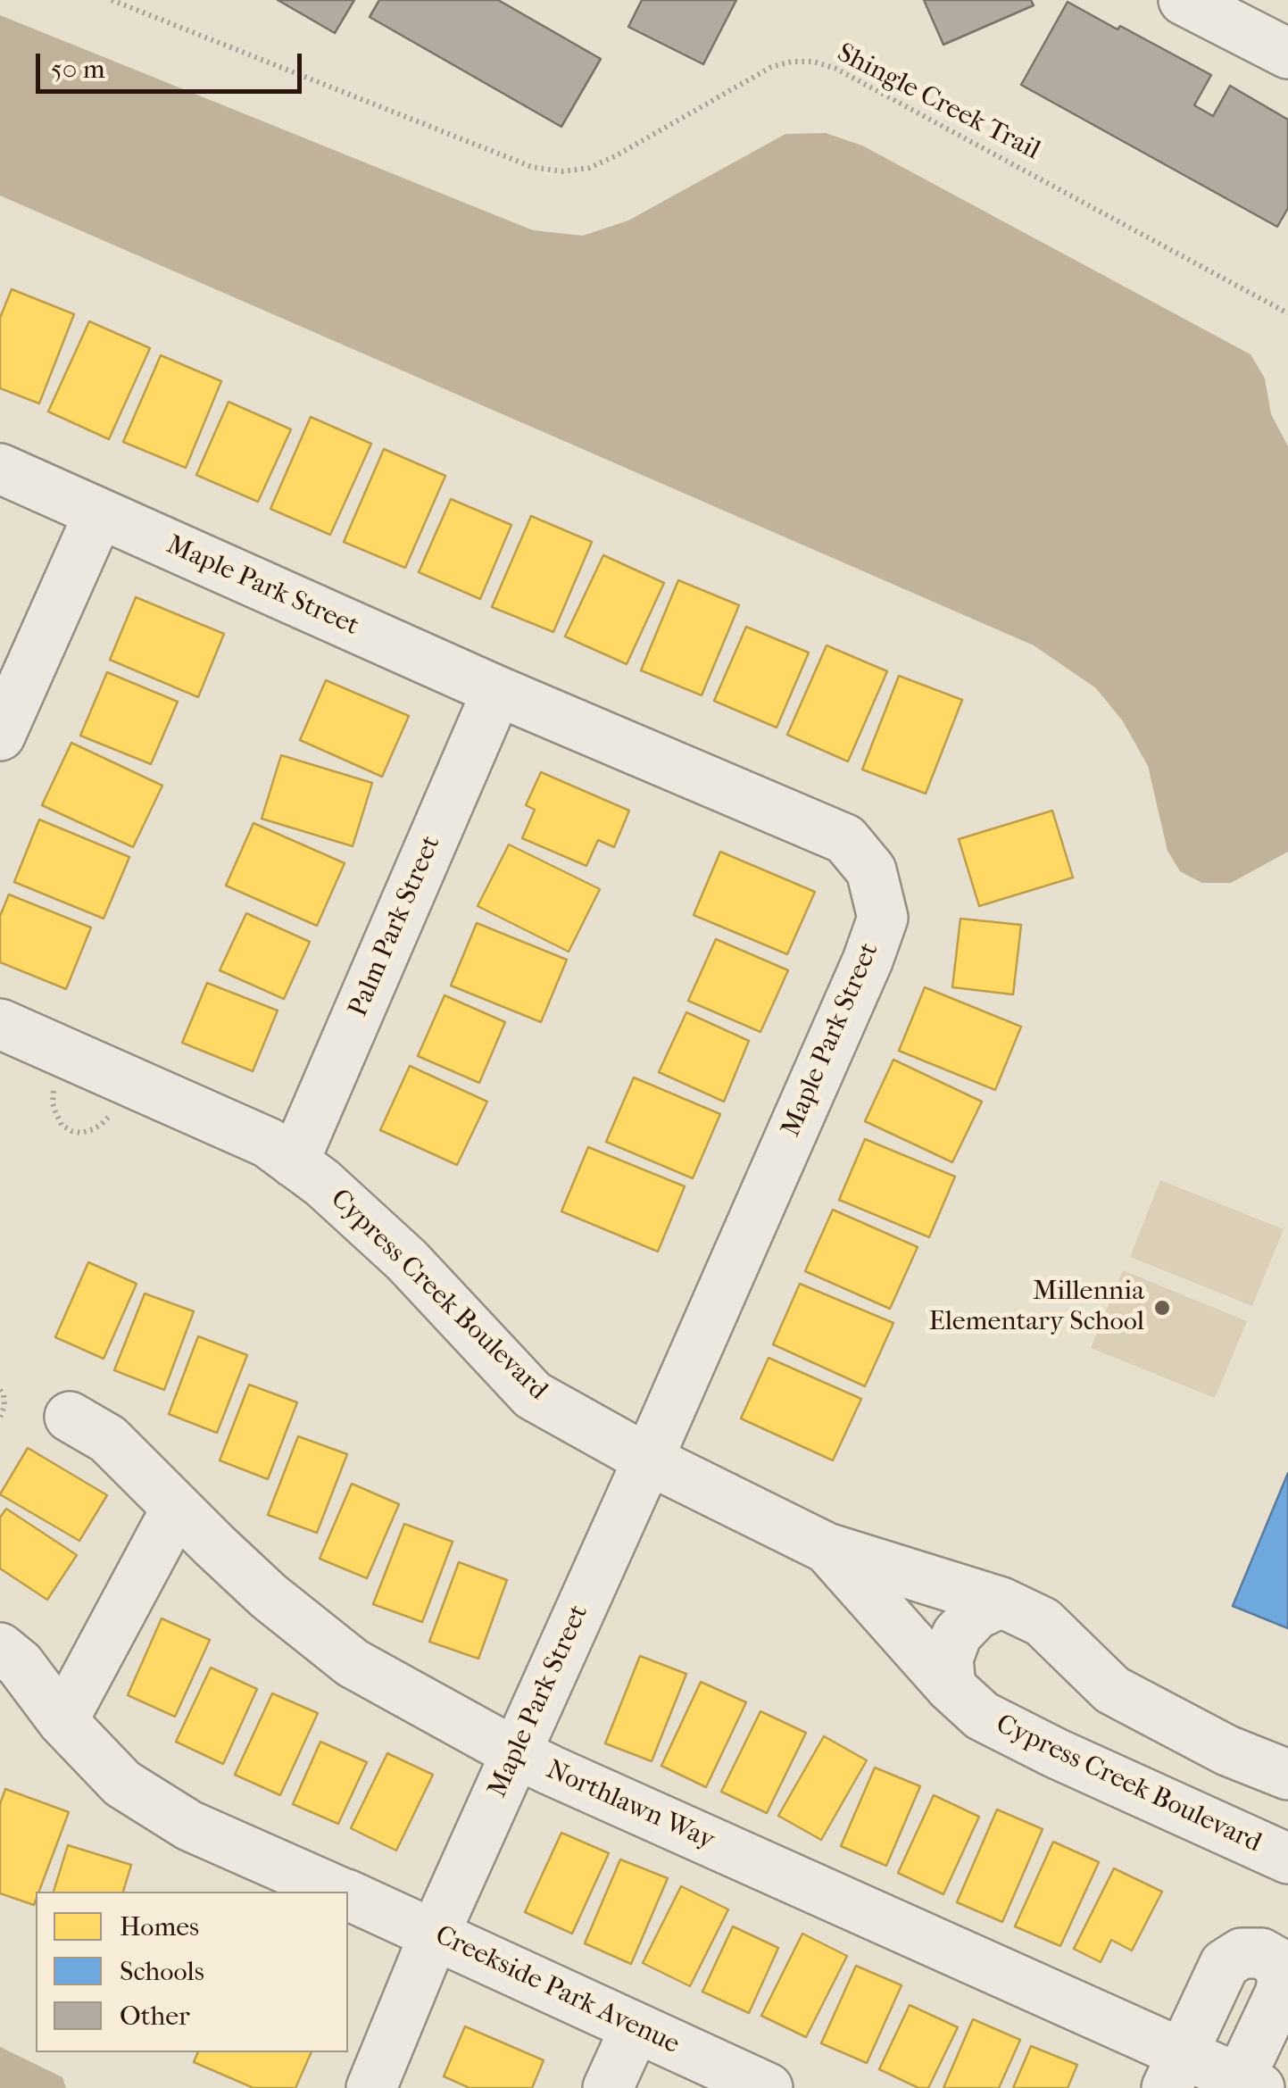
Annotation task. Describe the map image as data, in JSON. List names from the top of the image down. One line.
{"streets":{"street":["Maple Park Street","Palm Park Street","Cypress Creek Boulevard","Northlawn Way","Creekside Park Avenue"],"path":["Shingle Creek Trail"]},"crossings":[["Maple Park Street","Palm Park Street"],["Maple Park Street","Cypress Creek Boulevard"],["Maple Park Street","Northlawn Way"],["Maple Park Street","Creekside Park Avenue"],["Palm Park Street","Cypress Creek Boulevard"]],"places":["Millennia Elementary School"],"legend":["Homes","Schools","Other"],"scale_bar":"50 m"}
